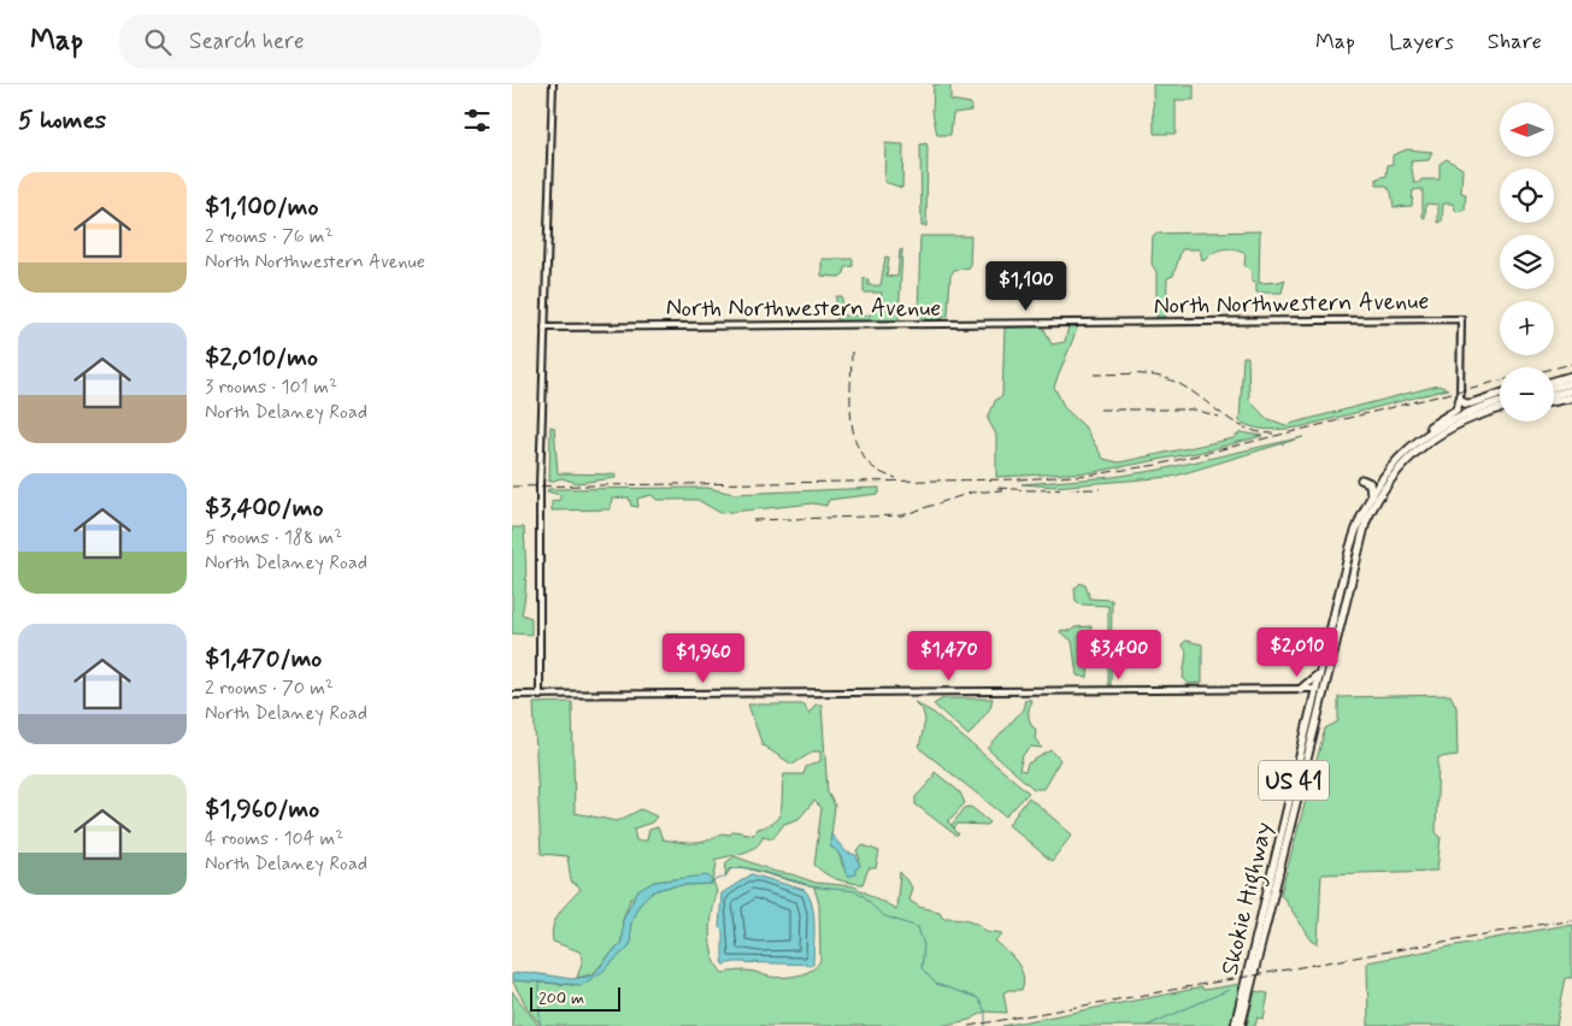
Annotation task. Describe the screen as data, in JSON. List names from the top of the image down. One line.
{"streets":{"highway":["US 41","Skokie Highway"],"street":["North Northwestern Avenue"]},"scale_bar":"200 m","north":"left","page":{"header":"Map","search":"Search here","nav":["Map","Layers","Share"],"heading":"5 homes","map_buttons":["+","−"],"list":[{"name":"$1,100/mo","note":"2 rooms · 76 m² · North Northwestern Avenue"},{"name":"$2,010/mo","note":"3 rooms · 101 m² · North Delaney Road"},{"name":"$3,400/mo","note":"5 rooms · 188 m² · North Delaney Road"},{"name":"$1,470/mo","note":"2 rooms · 70 m² · North Delaney Road"},{"name":"$1,960/mo","note":"4 rooms · 104 m² · North Delaney Road"}],"price":["$1,100","$2,010","$3,400","$1,470","$1,960"],"scale":"200 m"}}
